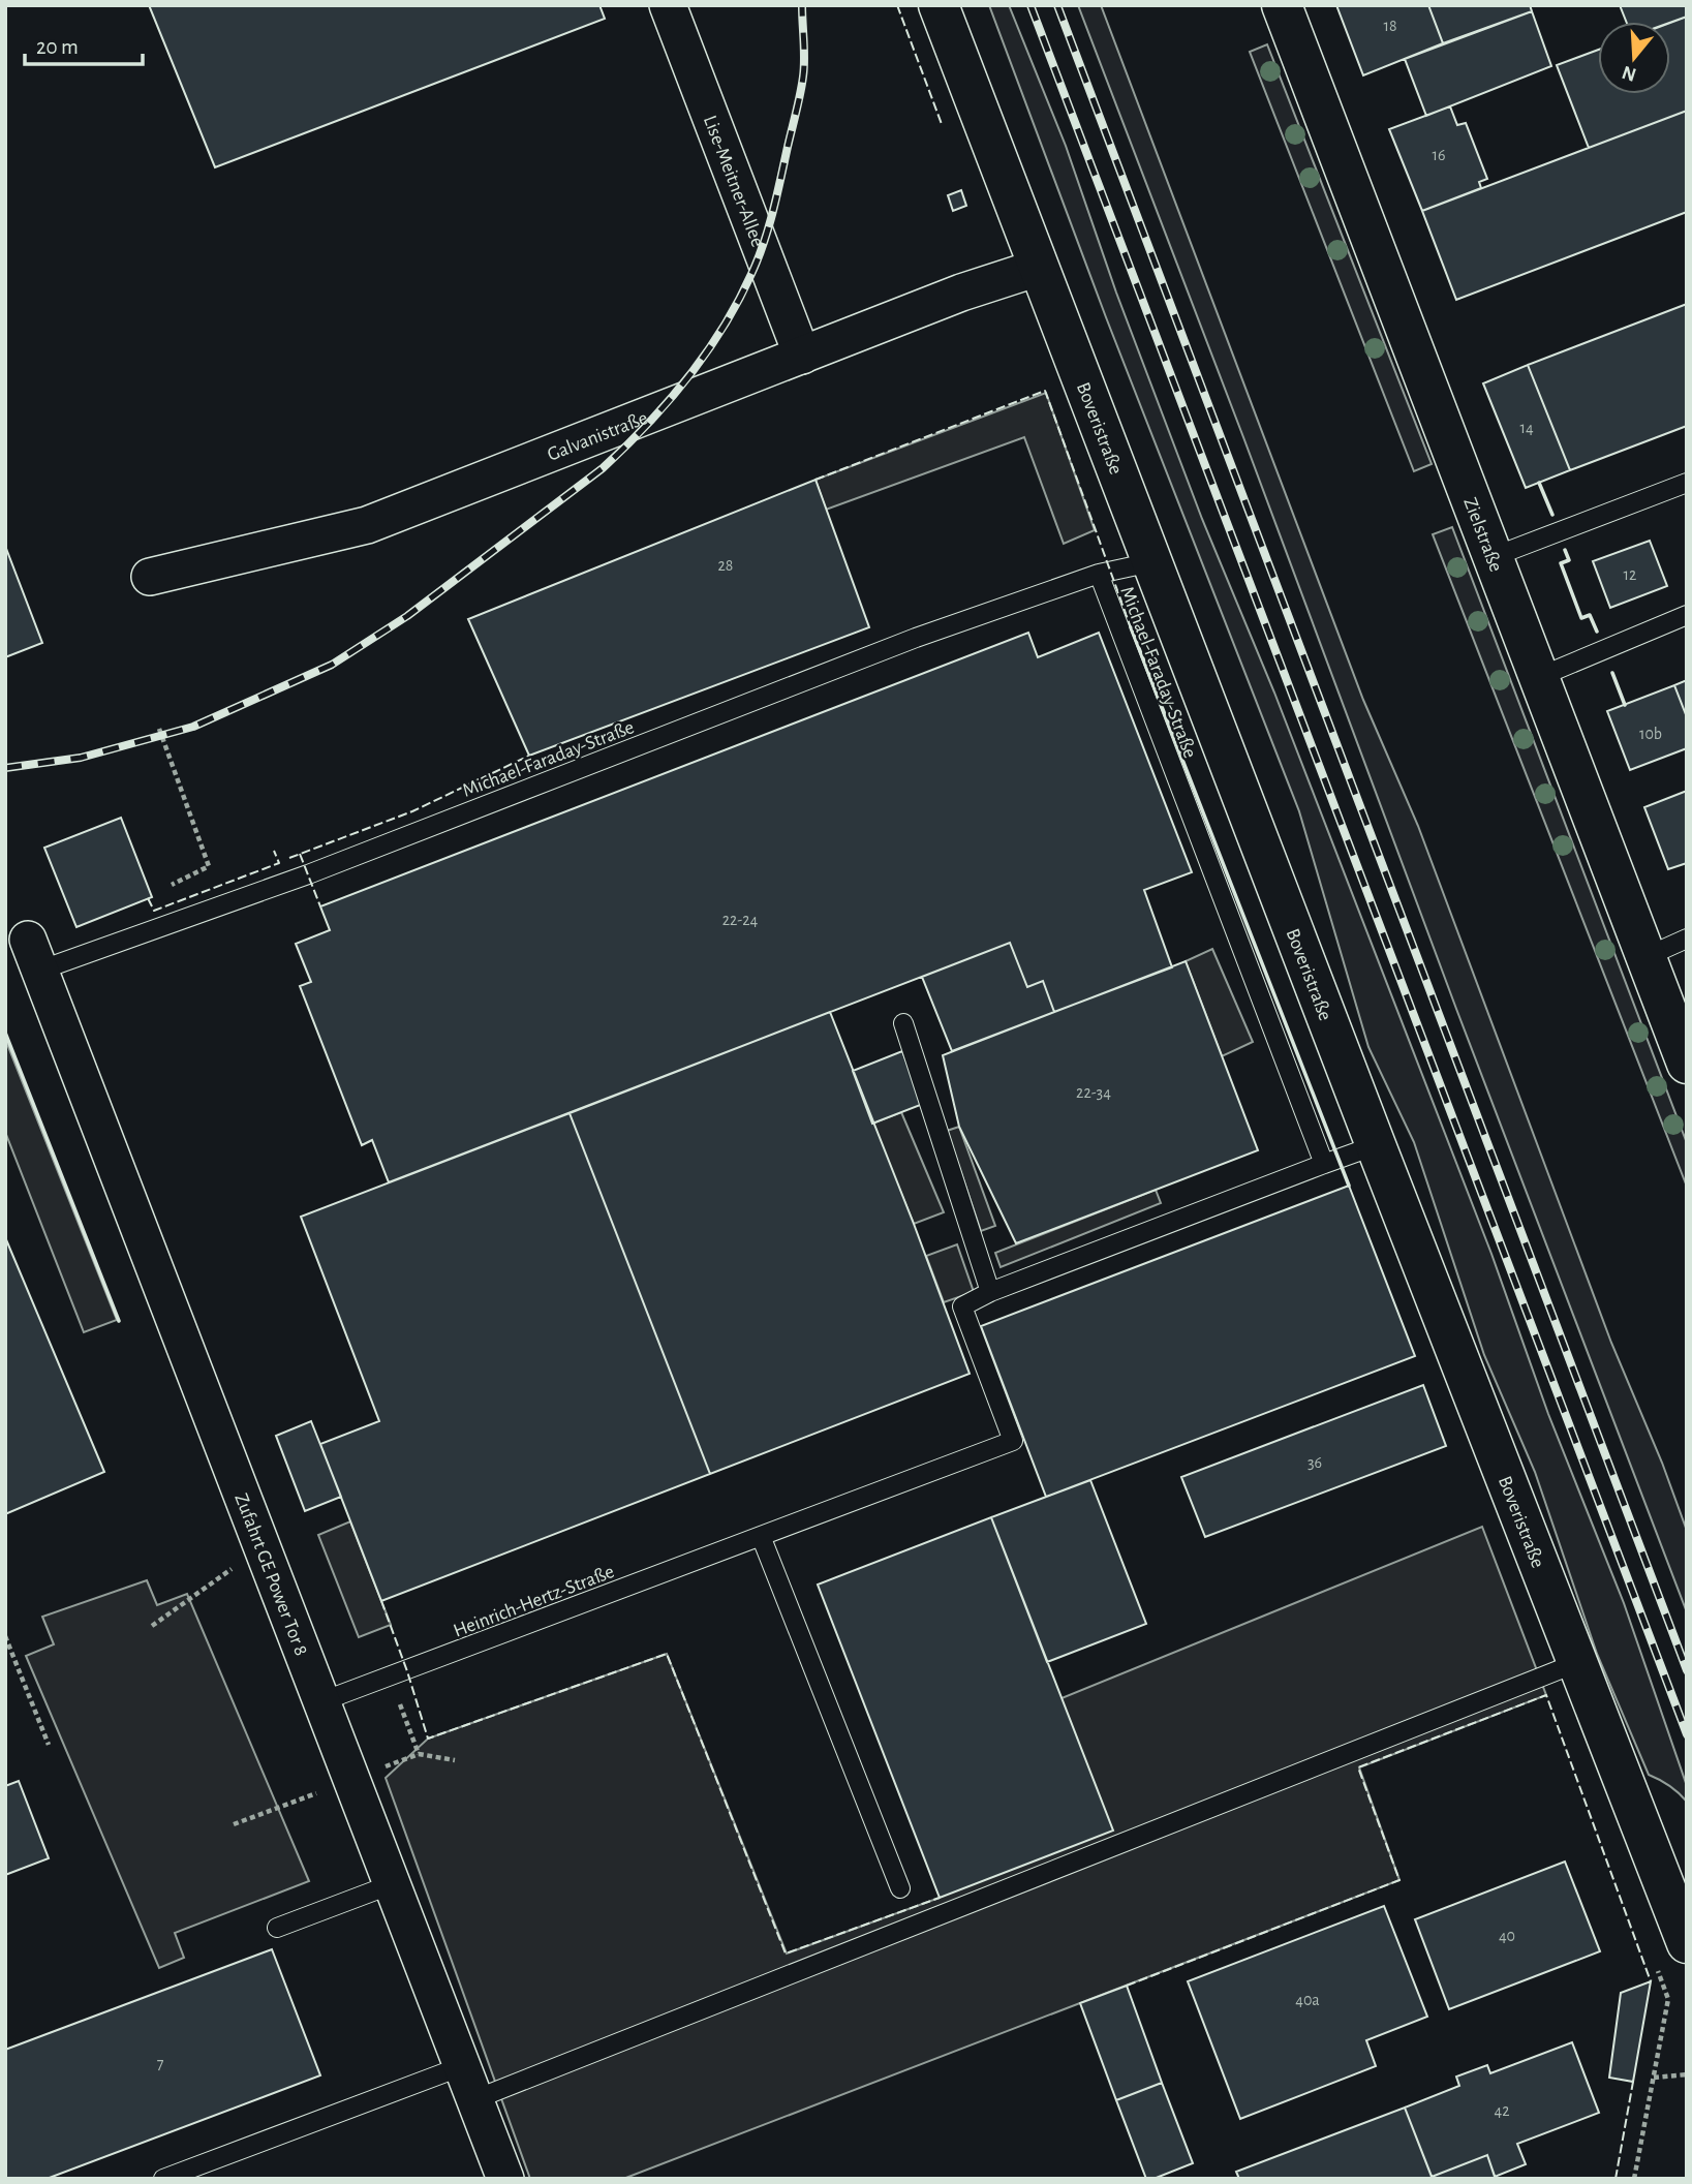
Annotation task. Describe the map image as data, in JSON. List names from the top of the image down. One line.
{"streets":{"main road":["Boveristraße","Zielstraße"],"street":["Lise-Meitner-Allee","Galvanistraße","Zufahrt GE Power Tor 8"],"lane":["Michael-Faraday-Straße","Heinrich-Hertz-Straße"]},"crossings":[["Lise-Meitner-Allee","Galvanistraße"],["Boveristraße","Galvanistraße"],["Michael-Faraday-Straße","Zufahrt GE Power Tor 8"],["Zufahrt GE Power Tor 8","Heinrich-Hertz-Straße"]],"house_numbers":["18","16","14","28","12","10b","22-24","22-34","36","40","40a","7","42"],"scale_bar":"20 m","north":"bottom"}
